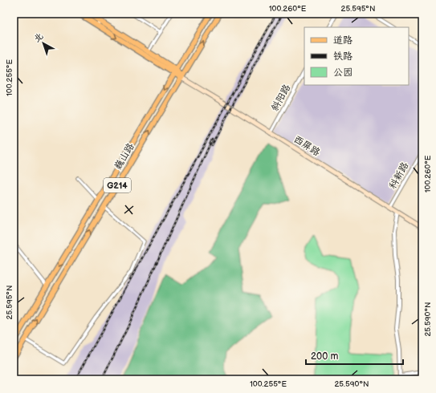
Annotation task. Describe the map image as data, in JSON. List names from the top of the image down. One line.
{"streets":{"main road":["西屏路","巍山路","G214"],"street":["斜阳路","科新路"]},"crossings":[["斜阳路","西屏路"],["西屏路","巍山路"],["西屏路","科新路"]],"legend":["道路","铁路","公园"],"scale_bar":"200 m","north":"top left","coordinates":["100.260°E","25.595°N","100.255°E","25.590°N"]}
